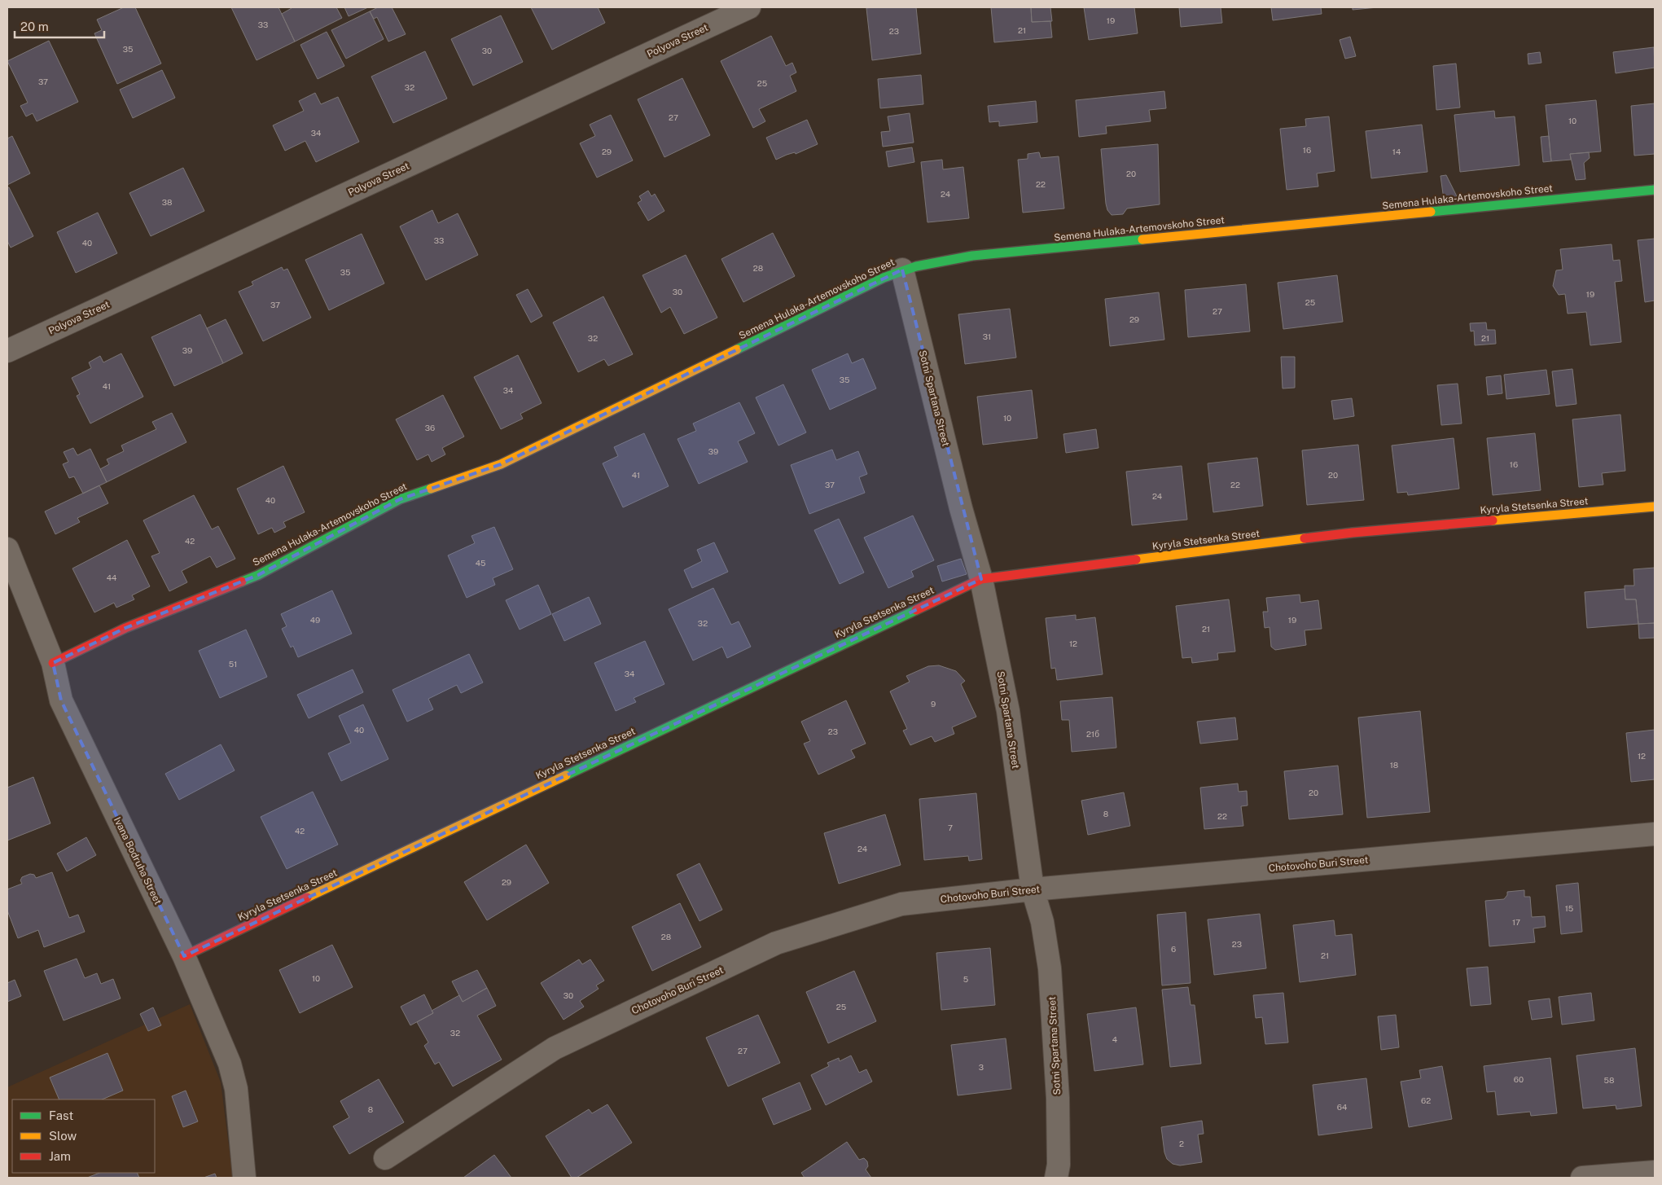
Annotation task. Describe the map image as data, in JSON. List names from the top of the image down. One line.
{"streets":{"street":["Polyova Street","Semena Hulaka-Artemovskoho Street","Sotni Spartana Street","Kyryla Stetsenka Street","Ivana Bodruha Street","Chotovoho Buri Street"]},"crossings":[["Semena Hulaka-Artemovskoho Street","Sotni Spartana Street"],["Semena Hulaka-Artemovskoho Street","Ivana Bodruha Street"],["Sotni Spartana Street","Kyryla Stetsenka Street"],["Sotni Spartana Street","Chotovoho Buri Street"],["Kyryla Stetsenka Street","Ivana Bodruha Street"]],"house_numbers":["19","33","21","23","35","30","37","25","32","27","10","34","16","29","14","20","22","24","38","33","40","28","35","30","19","25","37","27","29","31","32","21","39","35","41","34","10","36","39","16","41","20","37","22","24","40","42","45","44","49","19","32","21","12","51","34","9","40","23","21б","12","18","20","8","22","7","42","24","29","15","17","28","23","6","21","10","5","30","25","32","4","27","3","60","58","62","64","8","2"],"legend":["Fast","Slow","Jam"],"scale_bar":"20 m"}
